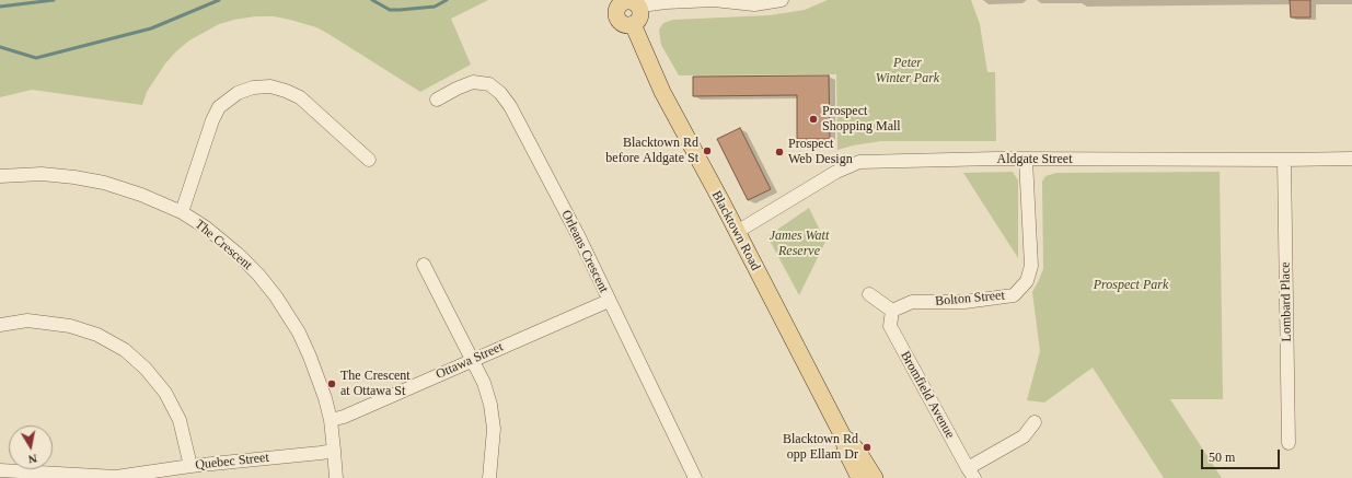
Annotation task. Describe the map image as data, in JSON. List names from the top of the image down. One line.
{"streets":{"main road":["Blacktown Road"],"street":["Aldgate Street","The Crescent","Orleans Crescent","Bolton Street","Lombard Place","Ottawa Street","Bromfield Avenue","Quebec Street"]},"crossings":[["Aldgate Street","Blacktown Road"],["Aldgate Street","Bolton Street"],["Aldgate Street","Lombard Place"],["The Crescent","Ottawa Street"],["The Crescent","Quebec Street"],["Orleans Crescent","Ottawa Street"],["Bolton Street","Bromfield Avenue"]],"parks":["Peter Winter Park","James Watt Reserve","Prospect Park"],"places":["Prospect Shopping Mall","Blacktown Rd before Aldgate St","Prospect Web Design","The Crescent at Ottawa St","Blacktown Rd opp Ellam Dr"],"scale_bar":"50 m","north":"bottom"}
